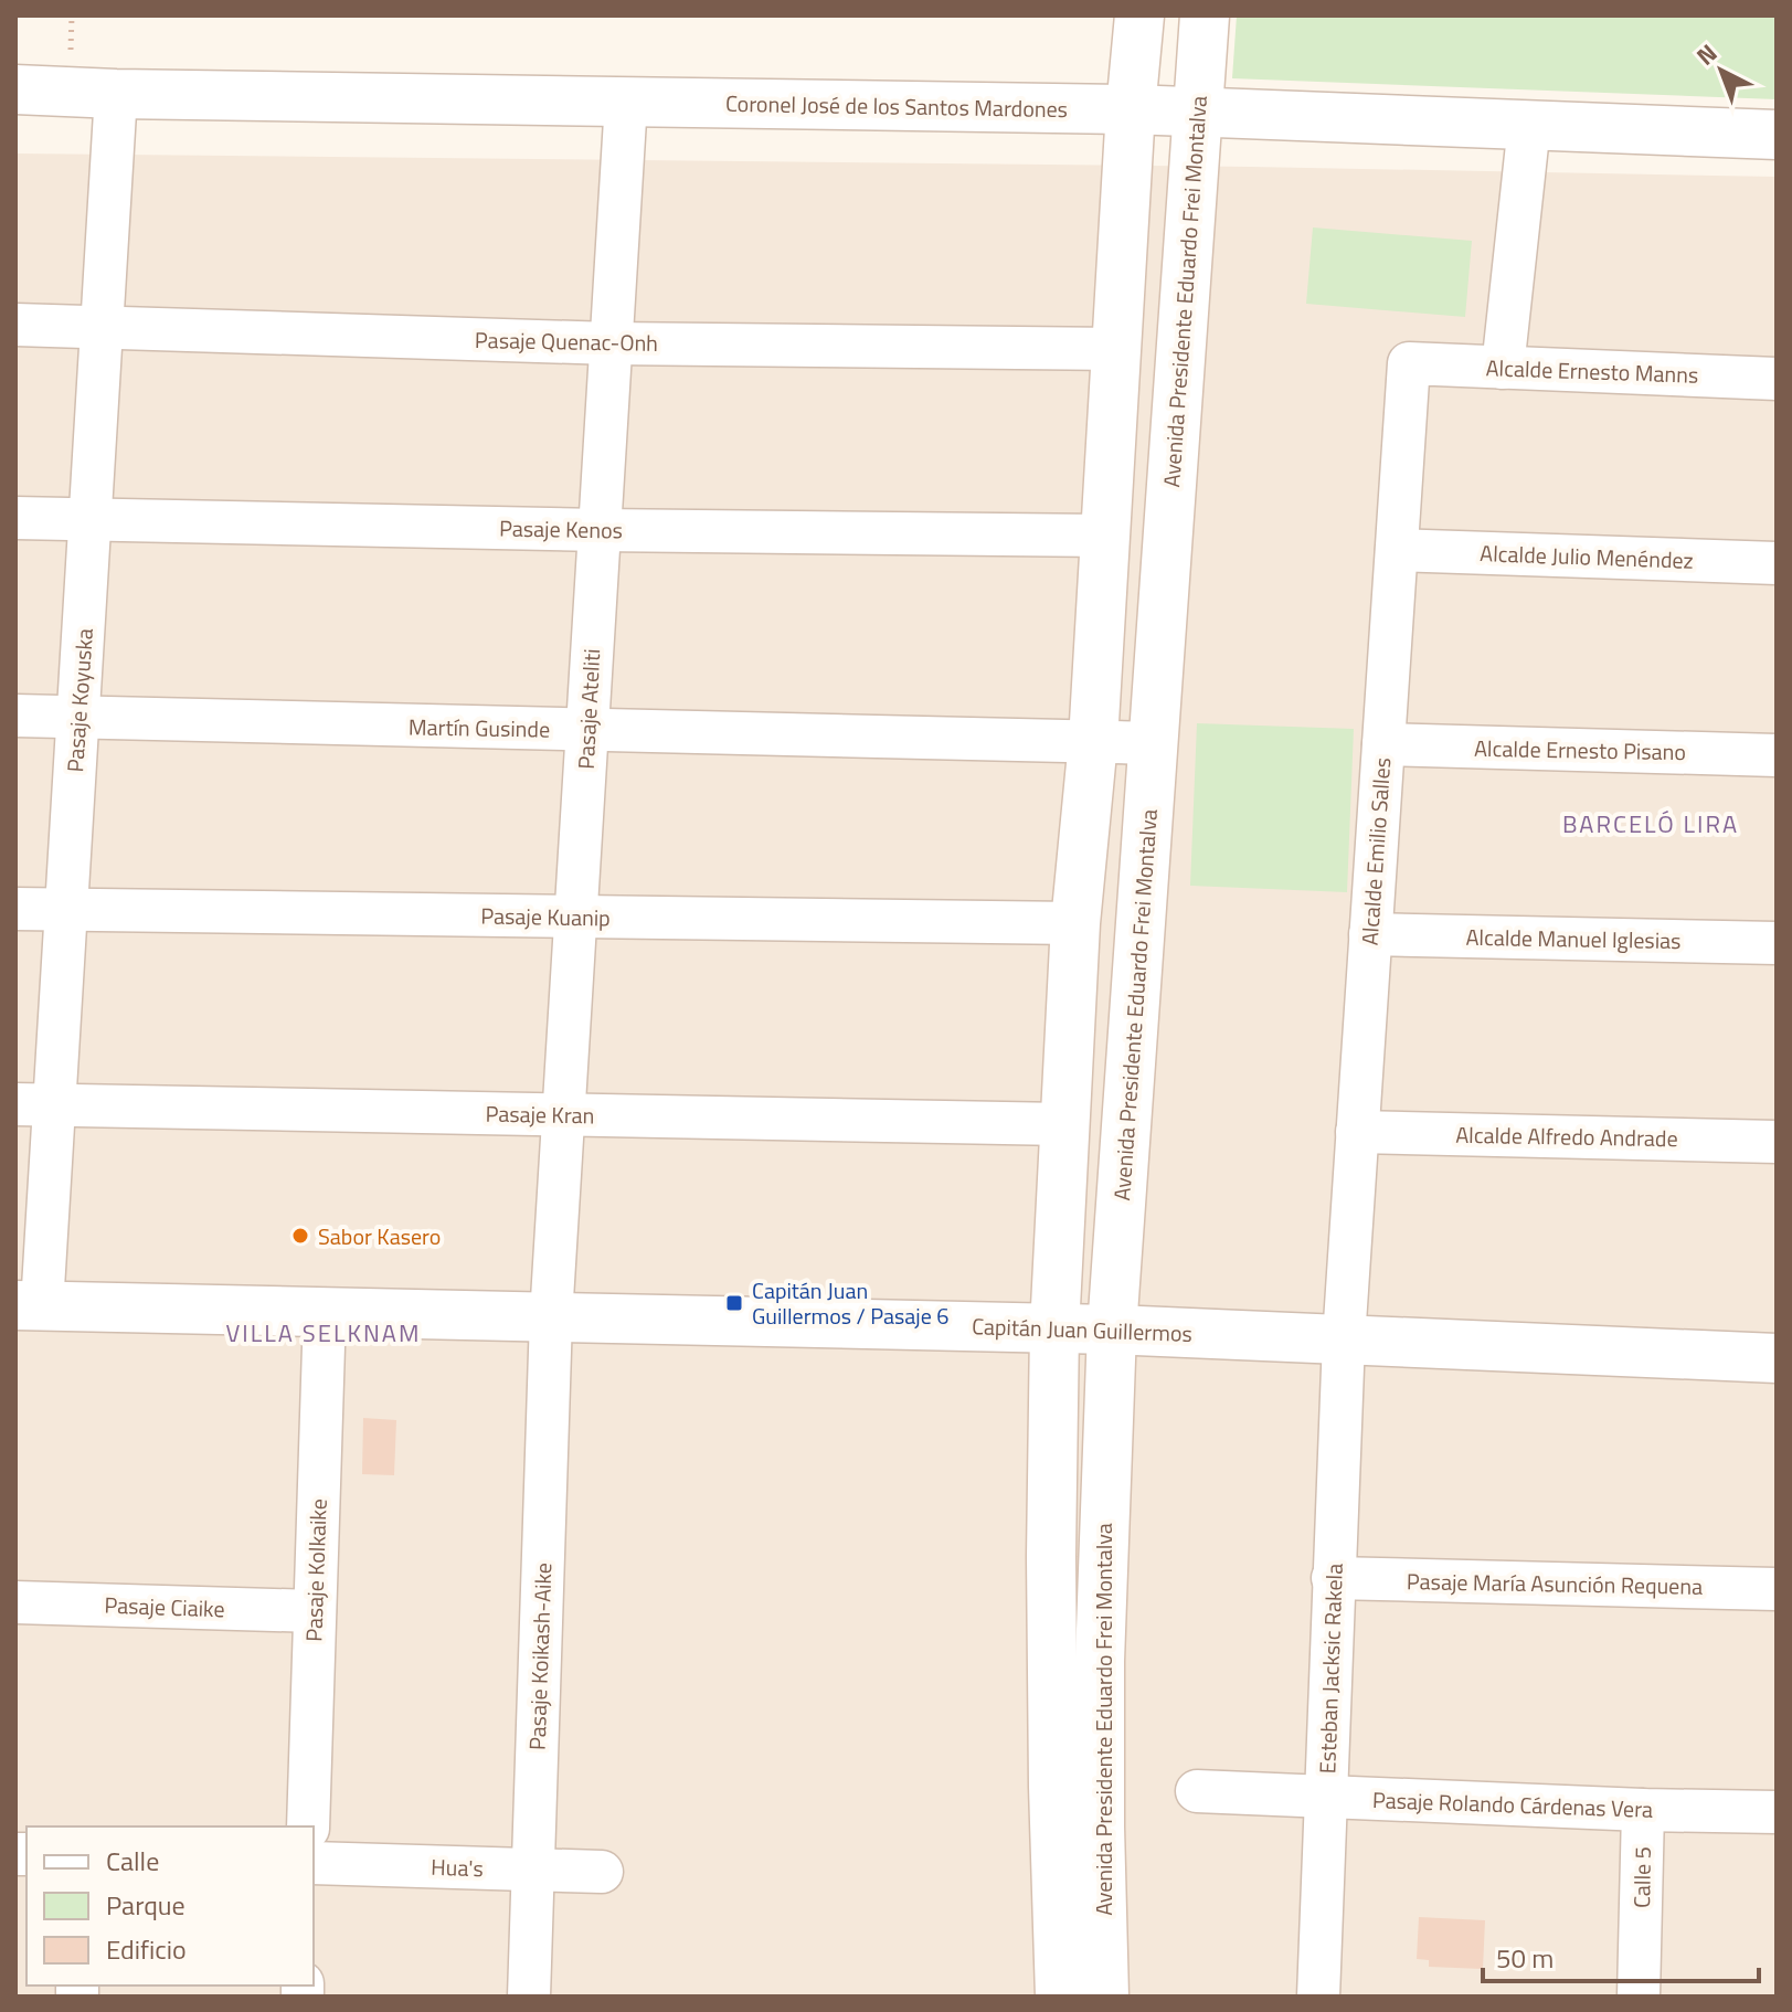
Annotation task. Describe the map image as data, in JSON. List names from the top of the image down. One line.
{"streets":{"main road":["Coronel José de los Santos Mardones","Avenida Presidente Eduardo Frei Montalva","Capitán Juan Guillermos"],"street":["Pasaje Quenac-Onh","Alcalde Ernesto Manns","Pasaje Kenos","Alcalde Julio Menéndez","Pasaje Koyuska","Pasaje Ateliti","Martín Gusinde","Alcalde Ernesto Pisano","Alcalde Emilio Salles","Pasaje Kuanip","Alcalde Manuel Iglesias","Pasaje Kran","Alcalde Alfredo Andrade","Pasaje Kolkaike","Pasaje María Asunción Requena","Pasaje Ciaike","Pasaje Koikash-Aike","Esteban Jacksic Rakela","Pasaje Rolando Cárdenas Vera","Hua's","Calle 5"]},"crossings":[["Coronel José de los Santos Mardones","Avenida Presidente Eduardo Frei Montalva"],["Coronel José de los Santos Mardones","Pasaje Koyuska"],["Coronel José de los Santos Mardones","Pasaje Ateliti"],["Avenida Presidente Eduardo Frei Montalva","Pasaje Quenac-Onh"],["Avenida Presidente Eduardo Frei Montalva","Pasaje Kenos"],["Avenida Presidente Eduardo Frei Montalva","Martín Gusinde"],["Avenida Presidente Eduardo Frei Montalva","Pasaje Kuanip"],["Avenida Presidente Eduardo Frei Montalva","Pasaje Kran"],["Avenida Presidente Eduardo Frei Montalva","Capitán Juan Guillermos"],["Pasaje Quenac-Onh","Pasaje Koyuska"],["Pasaje Quenac-Onh","Pasaje Ateliti"],["Alcalde Ernesto Manns","Alcalde Emilio Salles"],["Pasaje Kenos","Pasaje Koyuska"],["Pasaje Kenos","Pasaje Ateliti"],["Alcalde Julio Menéndez","Alcalde Emilio Salles"],["Pasaje Koyuska","Martín Gusinde"],["Pasaje Koyuska","Pasaje Kuanip"],["Pasaje Koyuska","Pasaje Kran"],["Pasaje Koyuska","Capitán Juan Guillermos"],["Pasaje Ateliti","Martín Gusinde"],["Pasaje Ateliti","Pasaje Kuanip"],["Pasaje Ateliti","Pasaje Kran"],["Pasaje Ateliti","Capitán Juan Guillermos"],["Pasaje Ateliti","Pasaje Koikash-Aike"],["Alcalde Ernesto Pisano","Alcalde Emilio Salles"],["Alcalde Emilio Salles","Alcalde Manuel Iglesias"],["Alcalde Emilio Salles","Alcalde Alfredo Andrade"],["Alcalde Emilio Salles","Capitán Juan Guillermos"],["Alcalde Emilio Salles","Esteban Jacksic Rakela"],["Capitán Juan Guillermos","Pasaje Kolkaike"],["Capitán Juan Guillermos","Pasaje Koikash-Aike"],["Capitán Juan Guillermos","Esteban Jacksic Rakela"],["Pasaje Kolkaike","Pasaje Ciaike"],["Pasaje María Asunción Requena","Esteban Jacksic Rakela"],["Pasaje Koikash-Aike","Hua's"],["Esteban Jacksic Rakela","Pasaje Rolando Cárdenas Vera"],["Pasaje Rolando Cárdenas Vera","Calle 5"]],"districts":["BARCELÓ LIRA","VILLA SELKNAM"],"places":{"other":["Sabor Kasero"],"transit":["Capitán Juan Guillermos / Pasaje 6"]},"legend":["Calle","Parque","Edificio"],"scale_bar":"50 m","north":"top left"}
